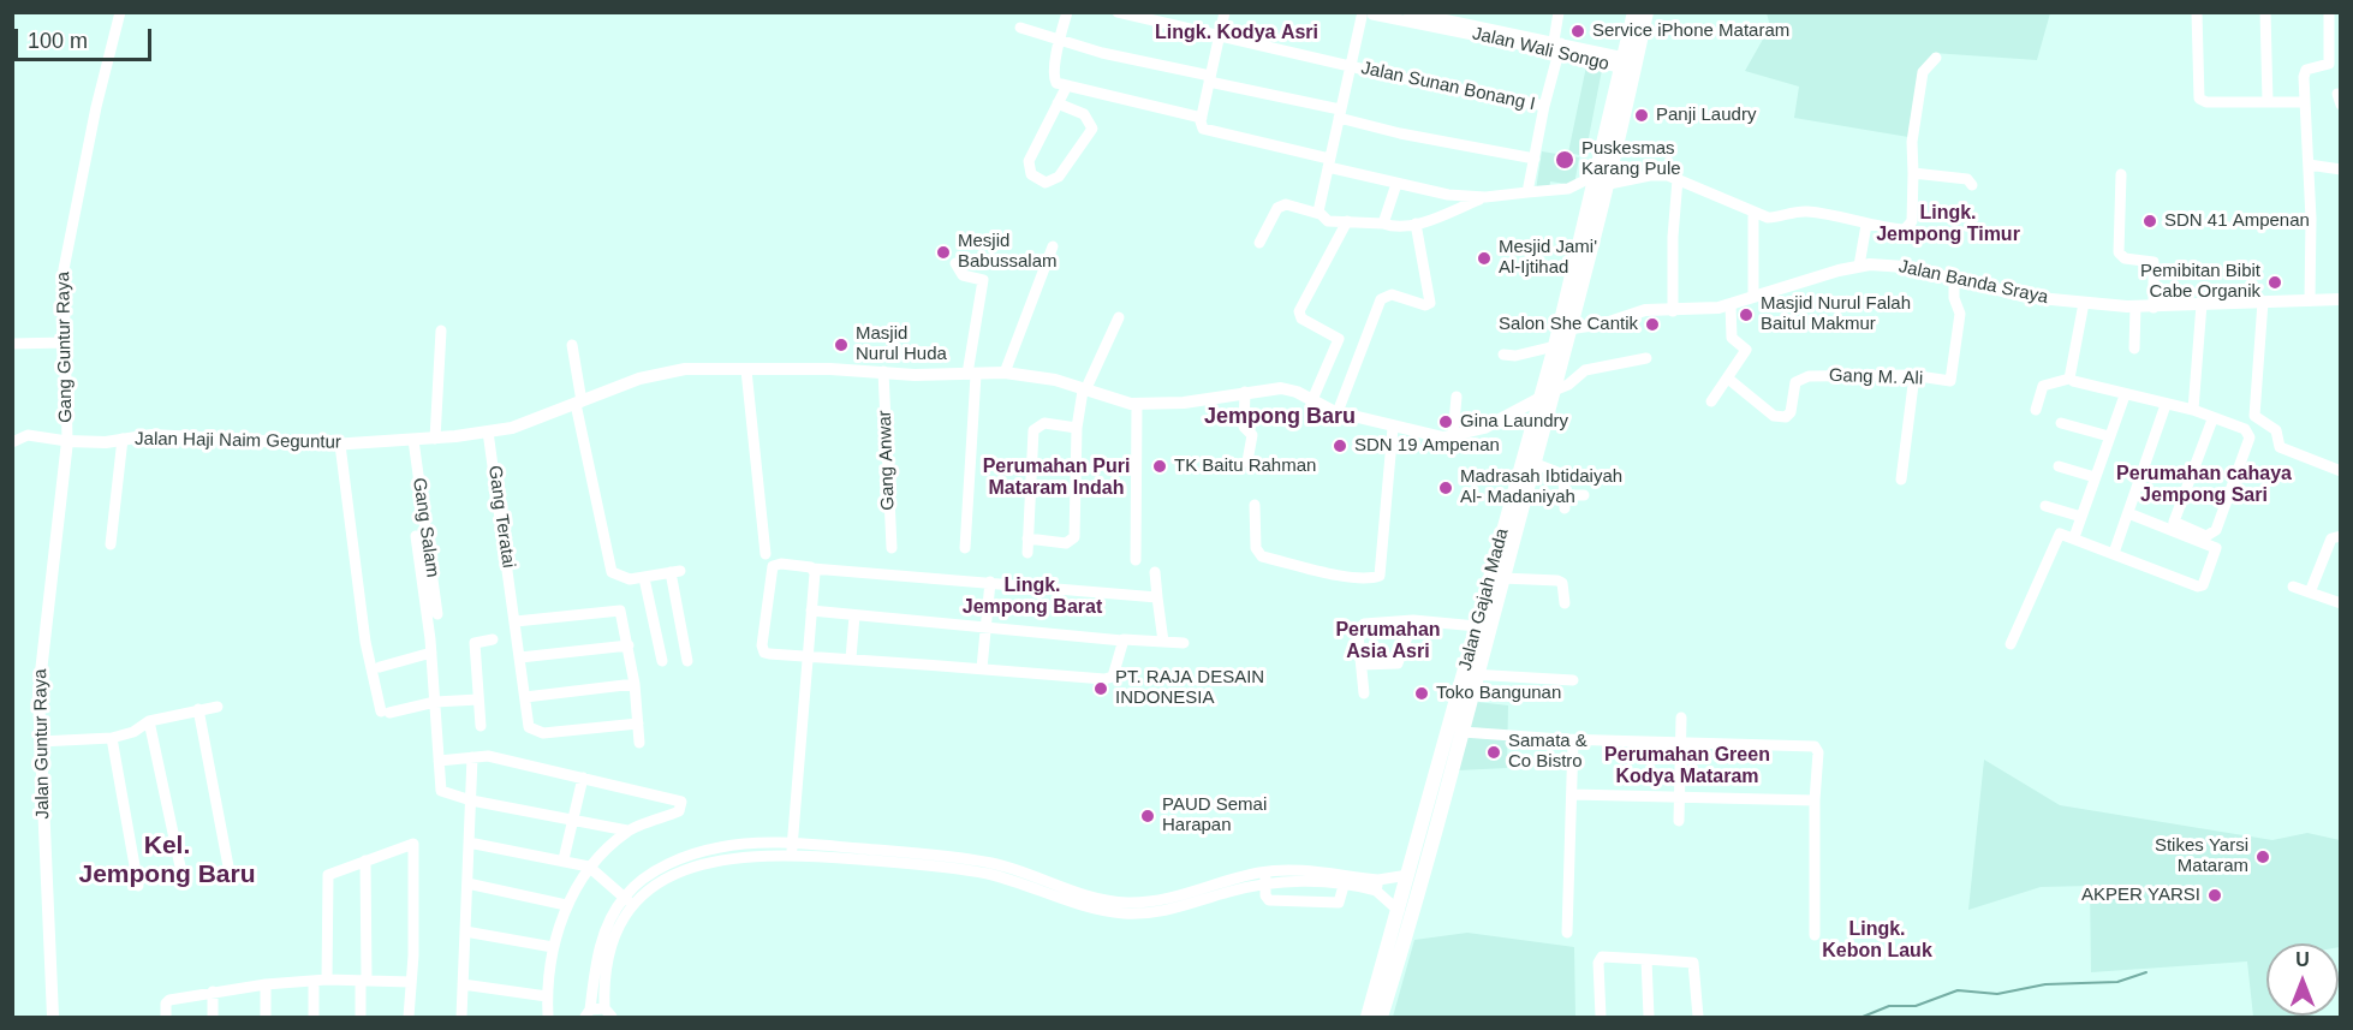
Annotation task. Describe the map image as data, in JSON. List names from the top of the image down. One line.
{"streets":{"main road":["Jalan Gajah Mada"],"street":["Jalan Wali Songo","Jalan Sunan Bonang I","Jalan Banda Sraya","Gang Guntur Raya","Gang M. Ali","Jalan Haji Naim Geguntur","Gang Anwar","Gang Teratai","Gang Salam","Jalan Guntur Raya"]},"crossings":[["Jalan Wali Songo","Jalan Gajah Mada"],["Jalan Banda Sraya","Gang M. Ali"],["Jalan Banda Sraya","Jalan Gajah Mada"],["Gang Guntur Raya","Jalan Haji Naim Geguntur"],["Gang Guntur Raya","Jalan Guntur Raya"],["Jalan Haji Naim Geguntur","Gang Anwar"],["Jalan Haji Naim Geguntur","Gang Teratai"],["Jalan Haji Naim Geguntur","Gang Salam"],["Jalan Haji Naim Geguntur","Jalan Guntur Raya"]],"districts":["Lingk. Kodya Asri","Lingk. Jempong Timur","Jempong Baru","Perumahan Puri Mataram Indah","Perumahan cahaya Jempong Sari","Lingk. Jempong Barat","Perumahan Asia Asri","Perumahan Green Kodya Mataram","Kel. Jempong Baru","Lingk. Kebon Lauk"],"places":["Service iPhone Mataram","Panji Laudry","Puskesmas Karang Pule","SDN 41 Ampenan","Mesjid Babussalam","Mesjid Jami' Al-Ijtihad","Pemibitan Bibit Cabe Organik","Masjid Nurul Falah Baitul Makmur","Salon She Cantik","Masjid Nurul Huda","Gina Laundry","SDN 19 Ampenan","TK Baitu Rahman","Madrasah Ibtidaiyah Al- Madaniyah","PT. RAJA DESAIN INDONESIA","Toko Bangunan","Samata & Co Bistro","PAUD Semai Harapan","Stikes Yarsi Mataram","AKPER YARSI"],"scale_bar":"100 m","north":"top"}
